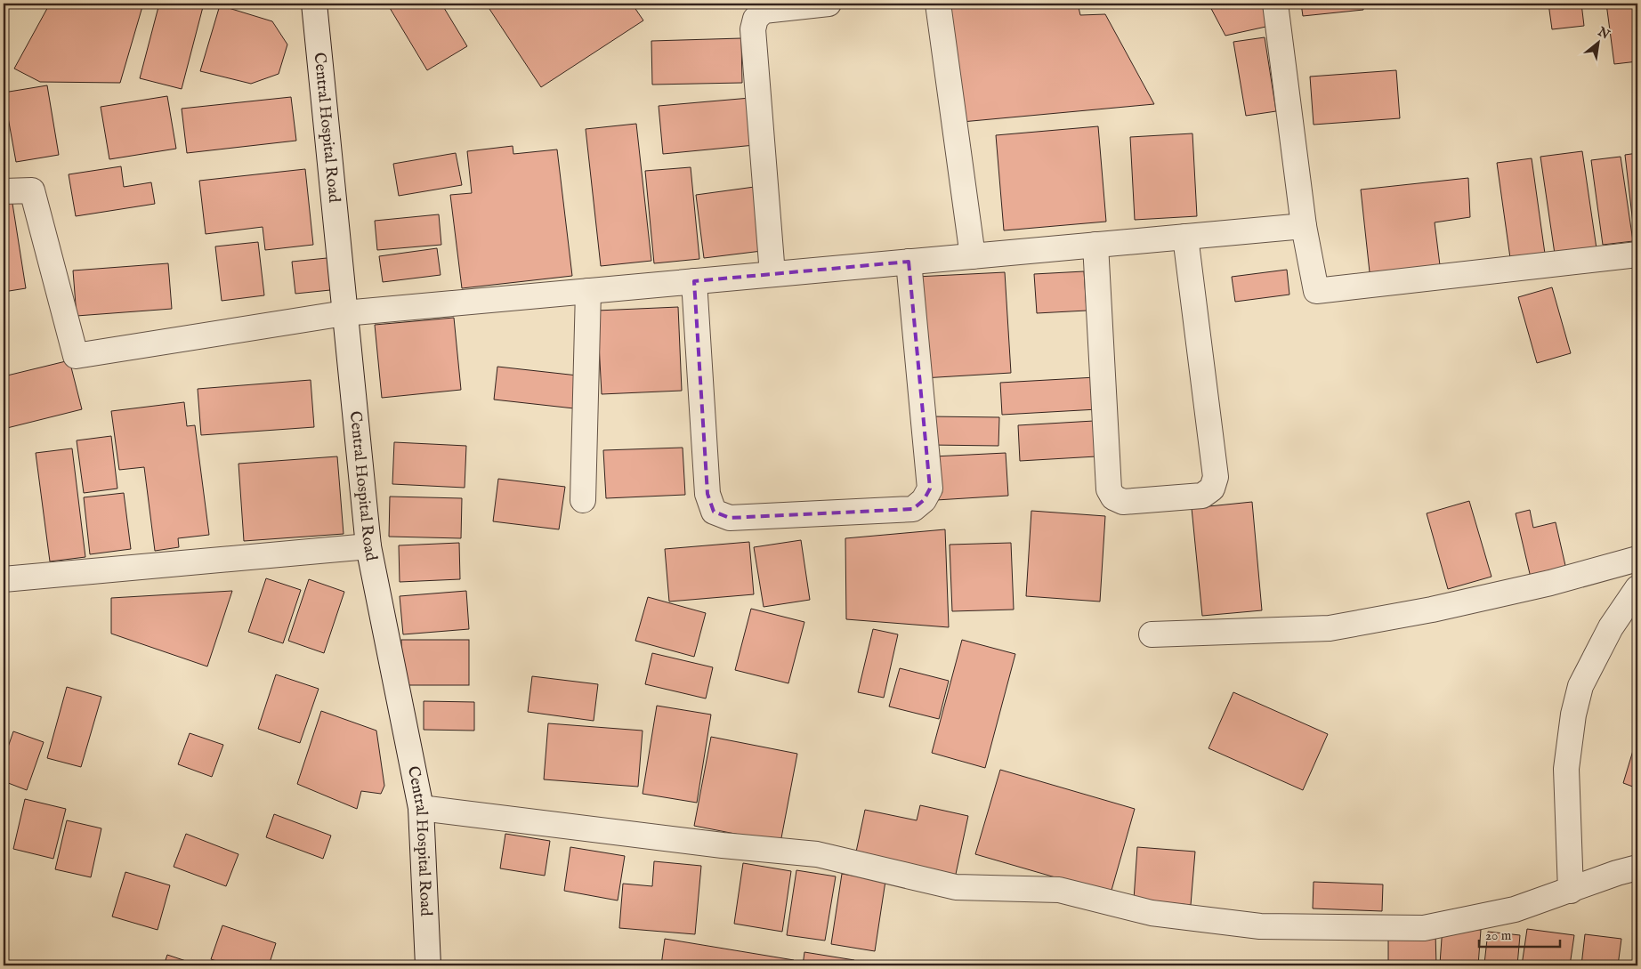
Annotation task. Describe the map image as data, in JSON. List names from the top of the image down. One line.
{"streets":{"street":["Central Hospital Road"]},"scale_bar":"20 m","north":"top right"}
